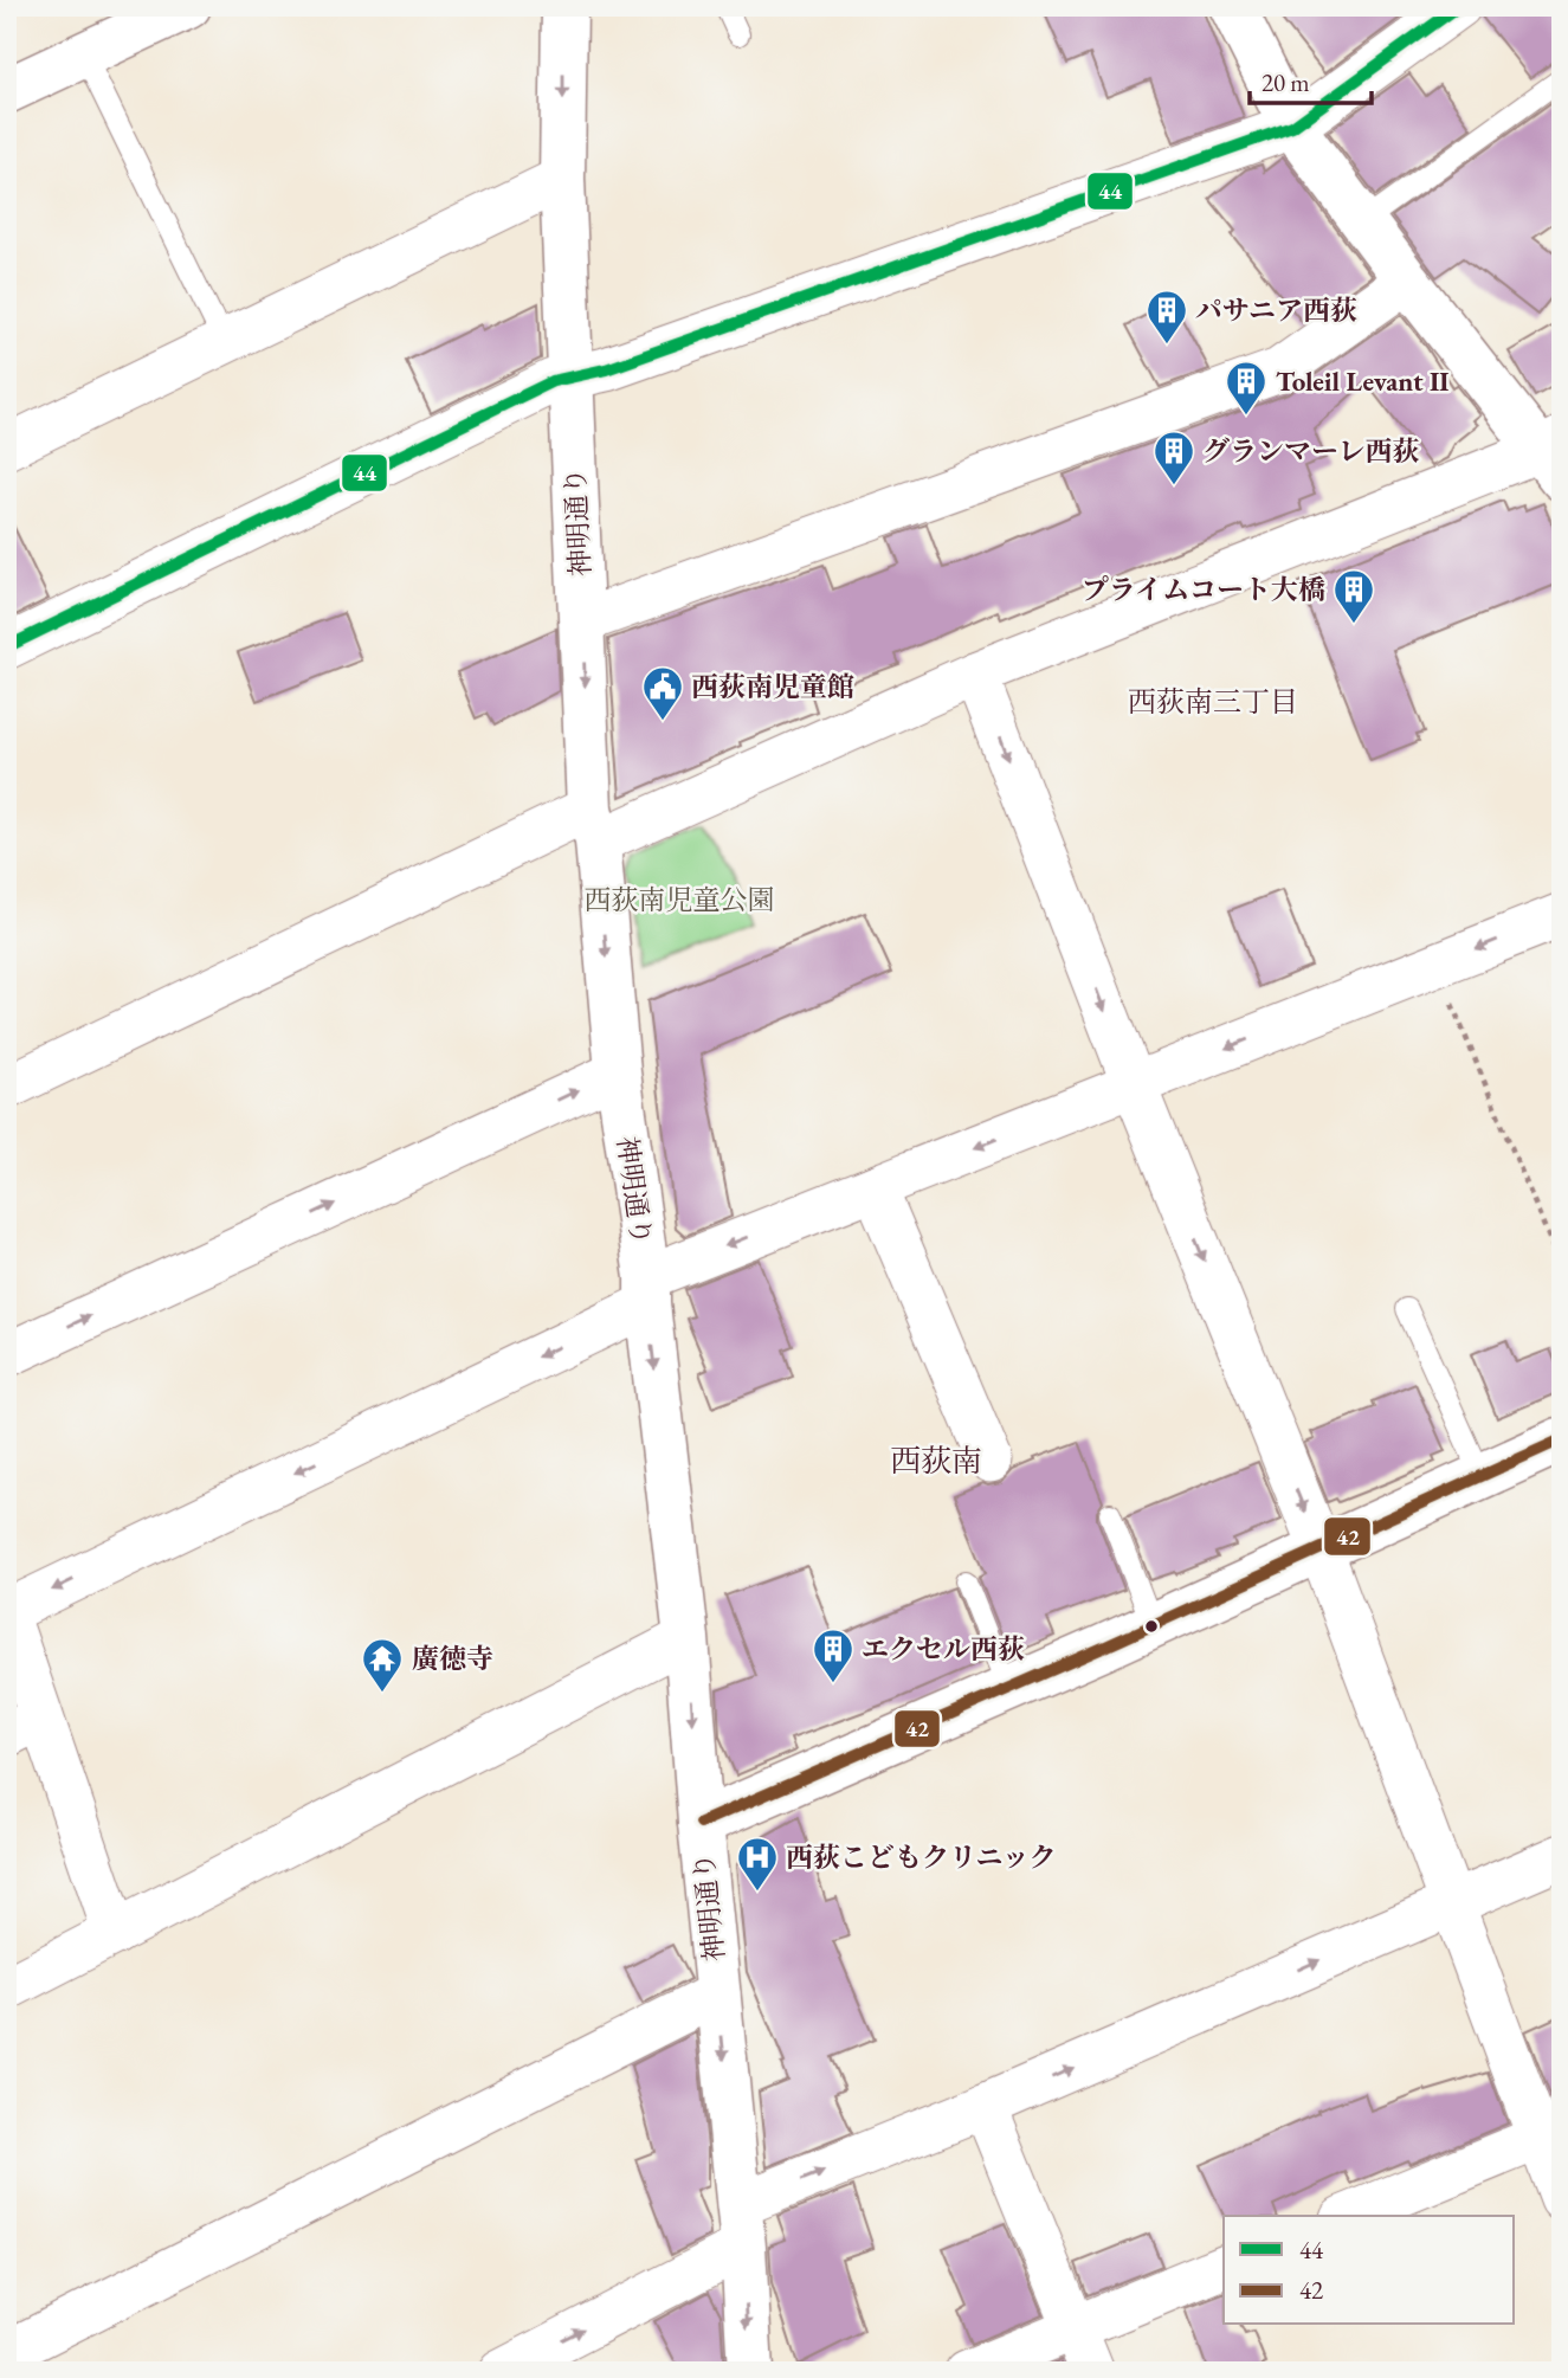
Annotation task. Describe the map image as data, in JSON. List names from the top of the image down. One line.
{"streets":{"street":["神明通り"]},"districts":["西荻南三丁目","西荻南"],"parks":["西荻南児童公園"],"places":{"building":["パサニア西荻","Toleil Levant Ⅱ","グランマーレ西荻","プライムコート大橋","エクセル西荻"],"public building":["西荻南児童館"],"temple":["廣徳寺"],"hospital":["西荻こどもクリニック"]},"lines":["transit line 44","transit line 42"],"legend":["44","42"],"scale_bar":"20 m"}
